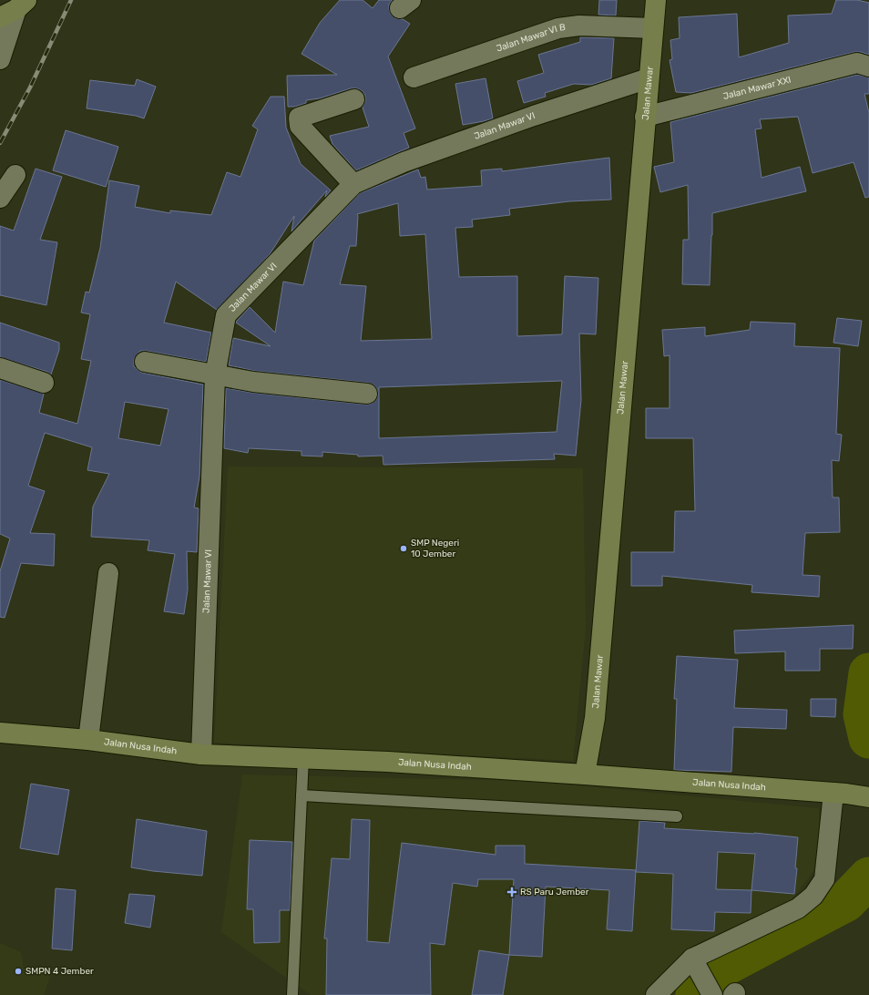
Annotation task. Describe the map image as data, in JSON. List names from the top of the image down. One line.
{"streets":{"main road":["Jalan Mawar","Jalan Nusa Indah"],"street":["Jalan Mawar VI B","Jalan Mawar XXI","Jalan Mawar VI"]},"crossings":[["Jalan Mawar VI B","Jalan Mawar"],["Jalan Mawar XXI","Jalan Mawar"],["Jalan Mawar","Jalan Mawar VI"],["Jalan Mawar","Jalan Nusa Indah"],["Jalan Mawar VI","Jalan Nusa Indah"]],"places":{"other":["SMP Negeri 10 Jember","SMPN 4 Jember"],"health":["RS Paru Jember"]}}
